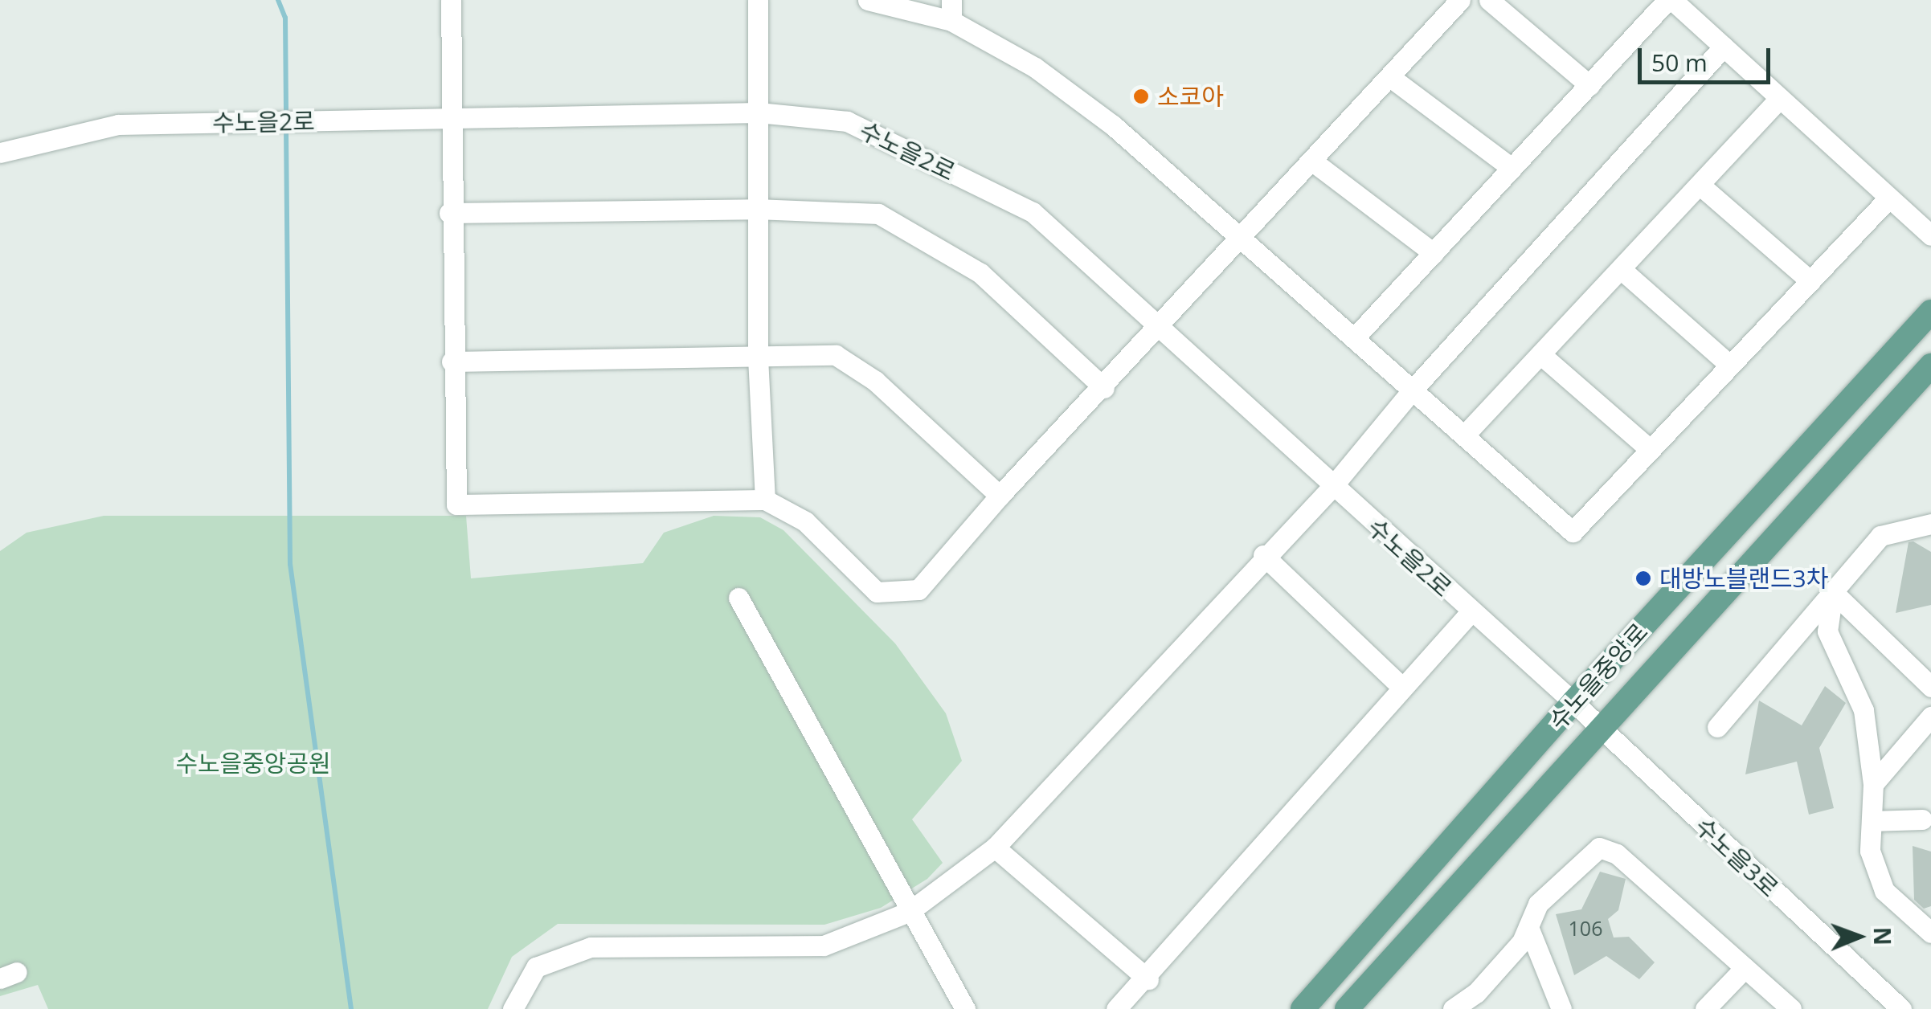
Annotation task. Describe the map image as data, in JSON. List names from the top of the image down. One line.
{"streets":{"main road":["수노을중앙로"],"street":["수노을2로","수노을3로"]},"crossings":[["수노을2로","수노을중앙로"],["수노을2로","수노을3로"],["수노을중앙로","수노을3로"]],"parks":["수노을중앙공원"],"places":["소코아","대방노블랜드3차"],"house_numbers":["106"],"scale_bar":"50 m","north":"right"}
